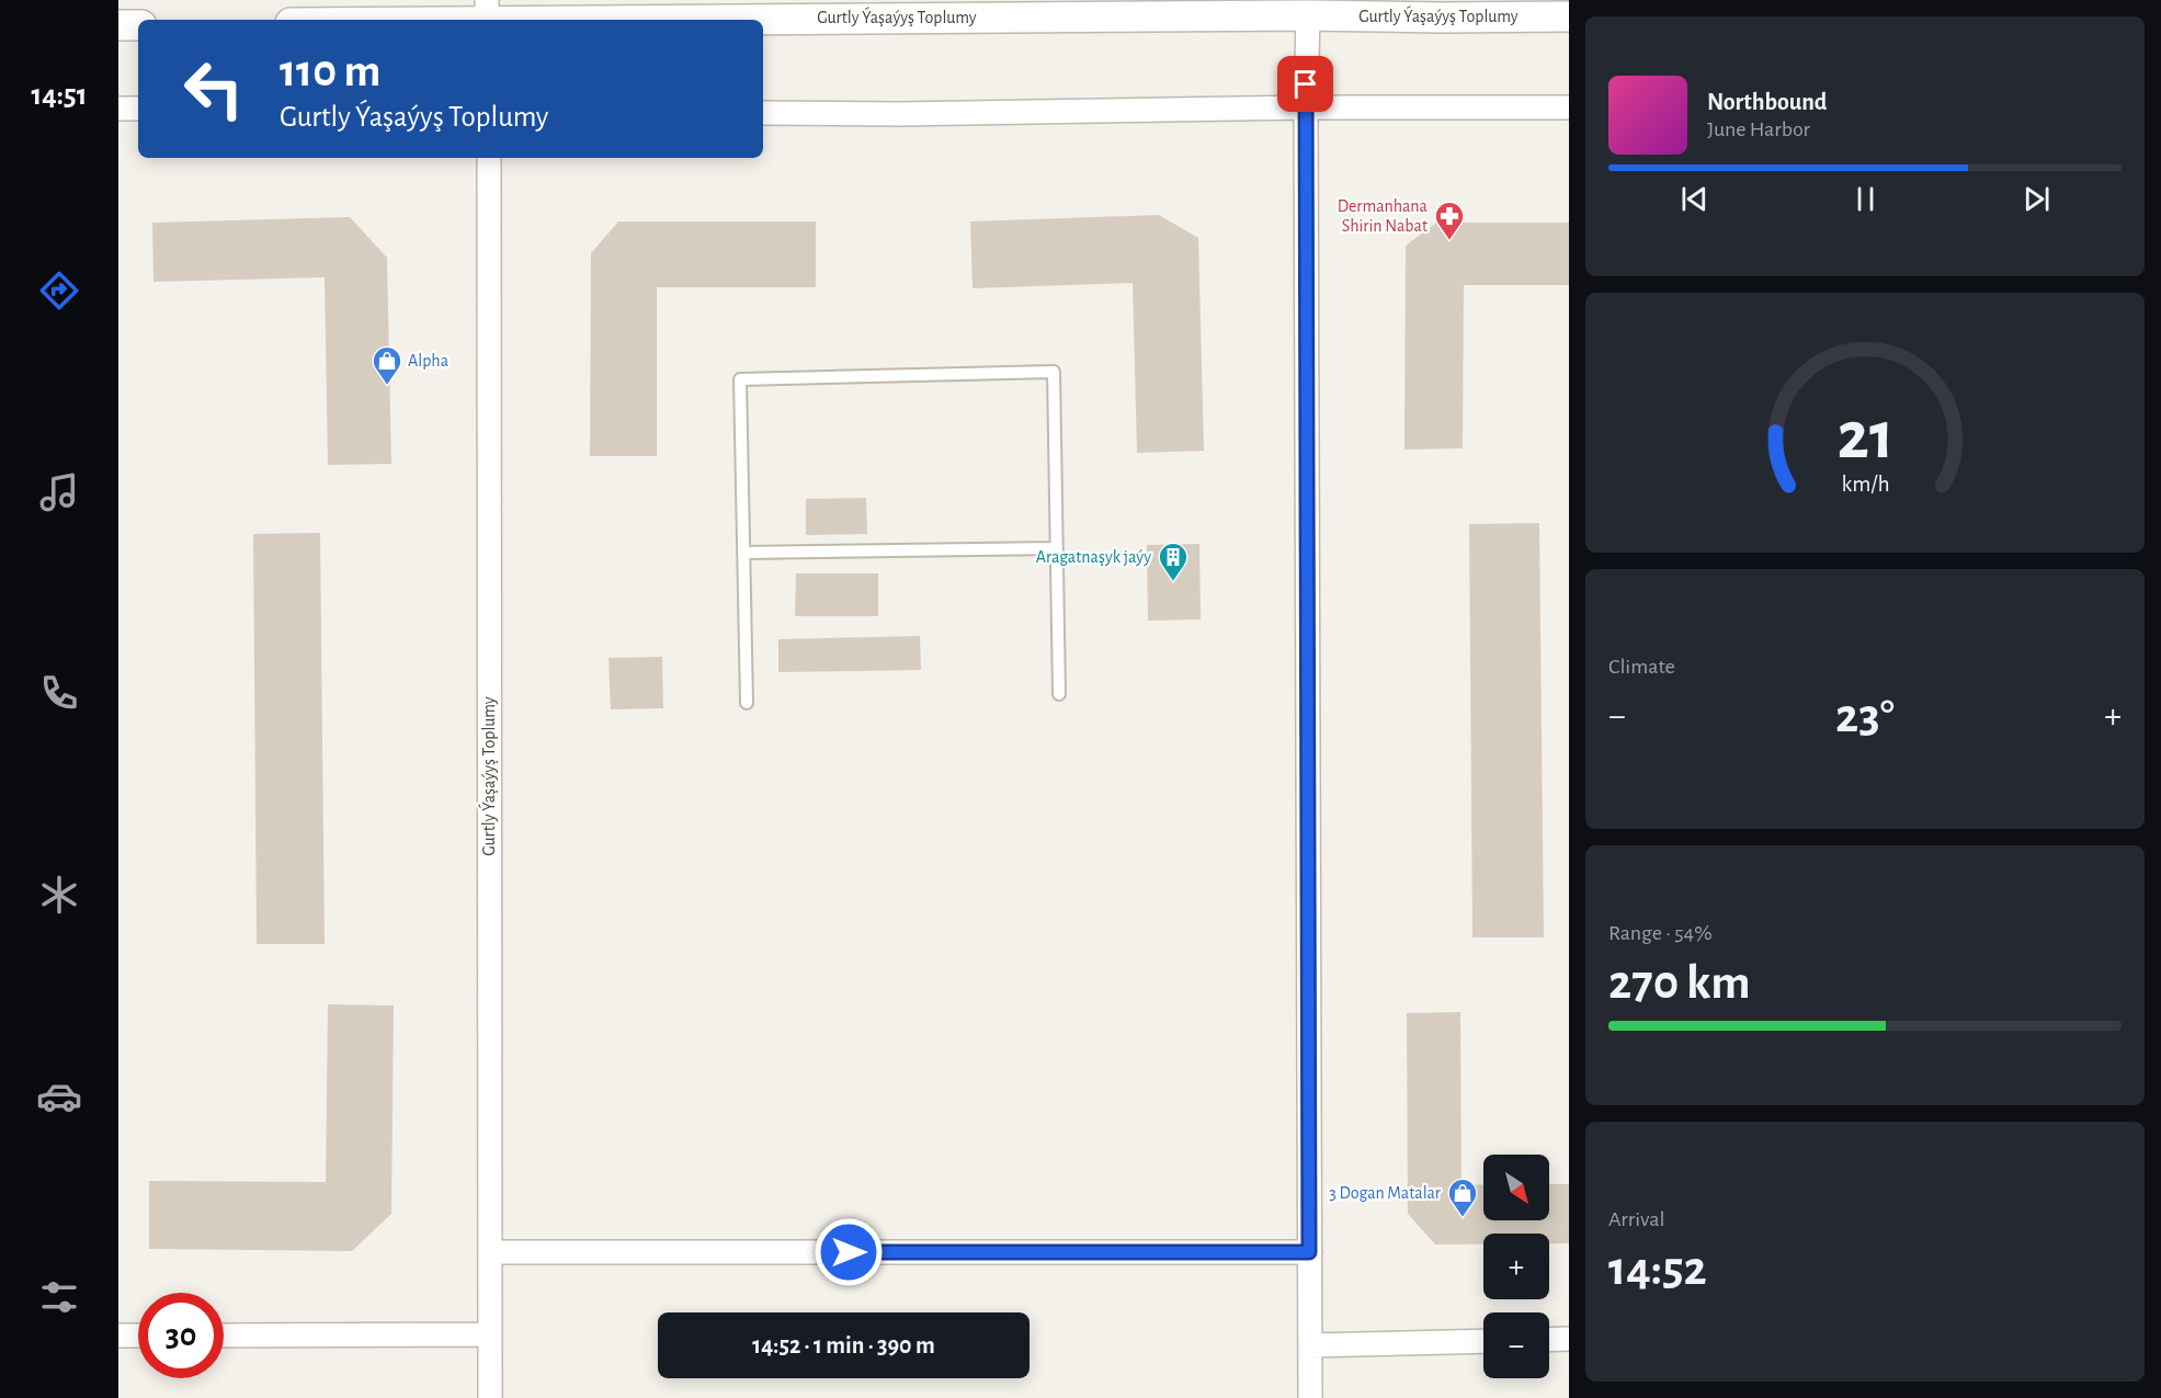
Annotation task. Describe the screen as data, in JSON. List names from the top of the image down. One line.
{"streets":{"street":["Gurtly Ýaşaýyş Toplumy"]},"places":{"pharmacy":["Dermanhana Shirin Nabat"],"shop":["Alpha","3 Dogan Matalar"],"building":["Aragatnaşyk jaýy"]},"north":"bottom right","page":{"tabs":"14:51","turn":["110 m","Gurtly Ýaşaýyş Toplumy"],"song":["Northbound","June Harbor"],"tile":["Climate",["Range · 54%","270 km"],["Arrival","14:52"]],"heat":["−","23°","+"],"map_buttons":["+","−"],"limit":"30","trip":"14:52 · 1 min · 390 m","gauge":["21","km/h"]}}
